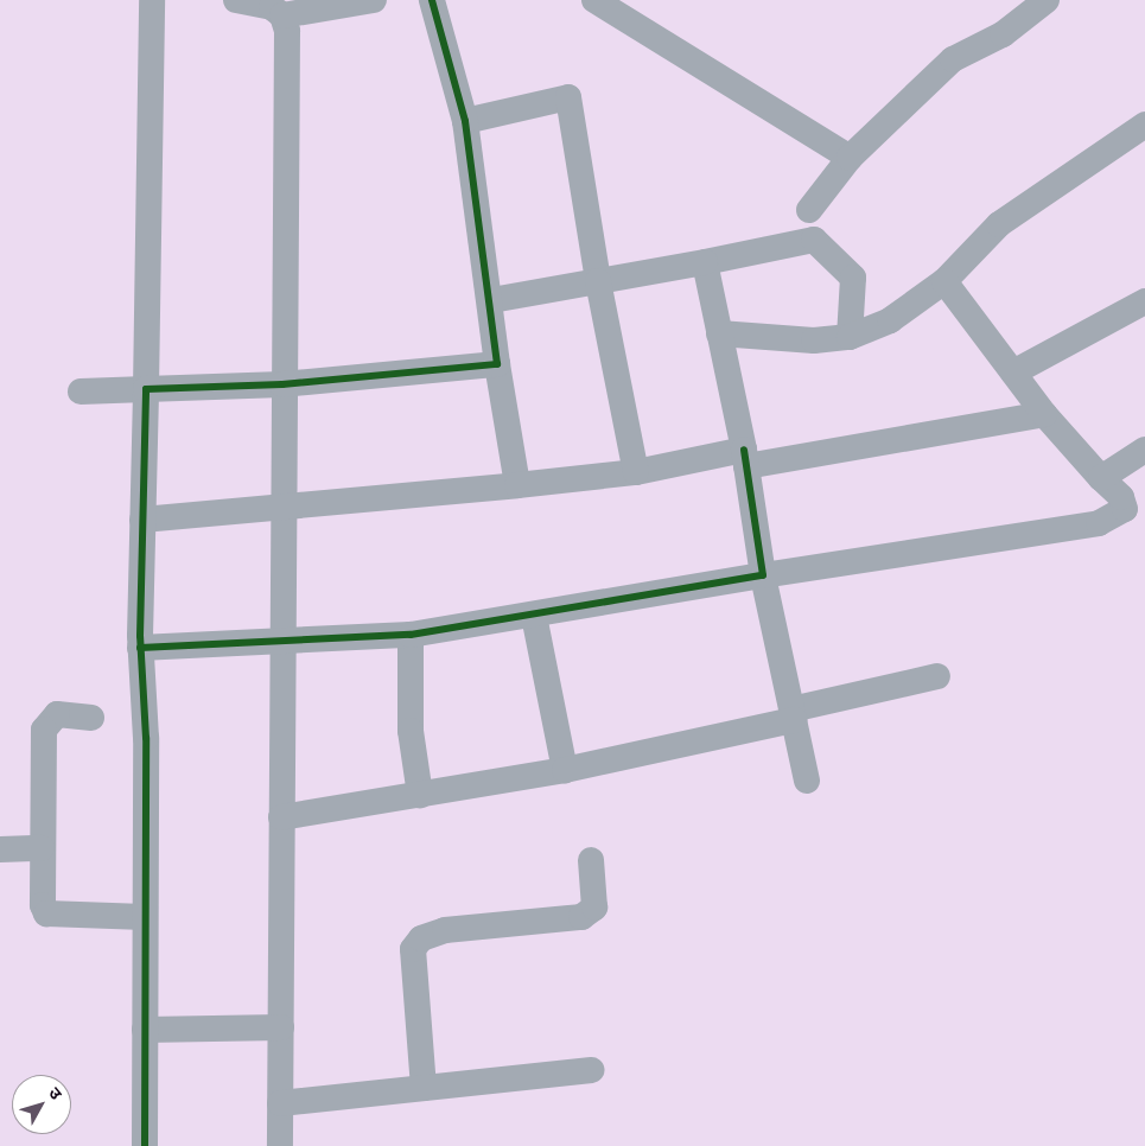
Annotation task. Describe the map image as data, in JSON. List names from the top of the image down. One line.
{"north":"top right"}
